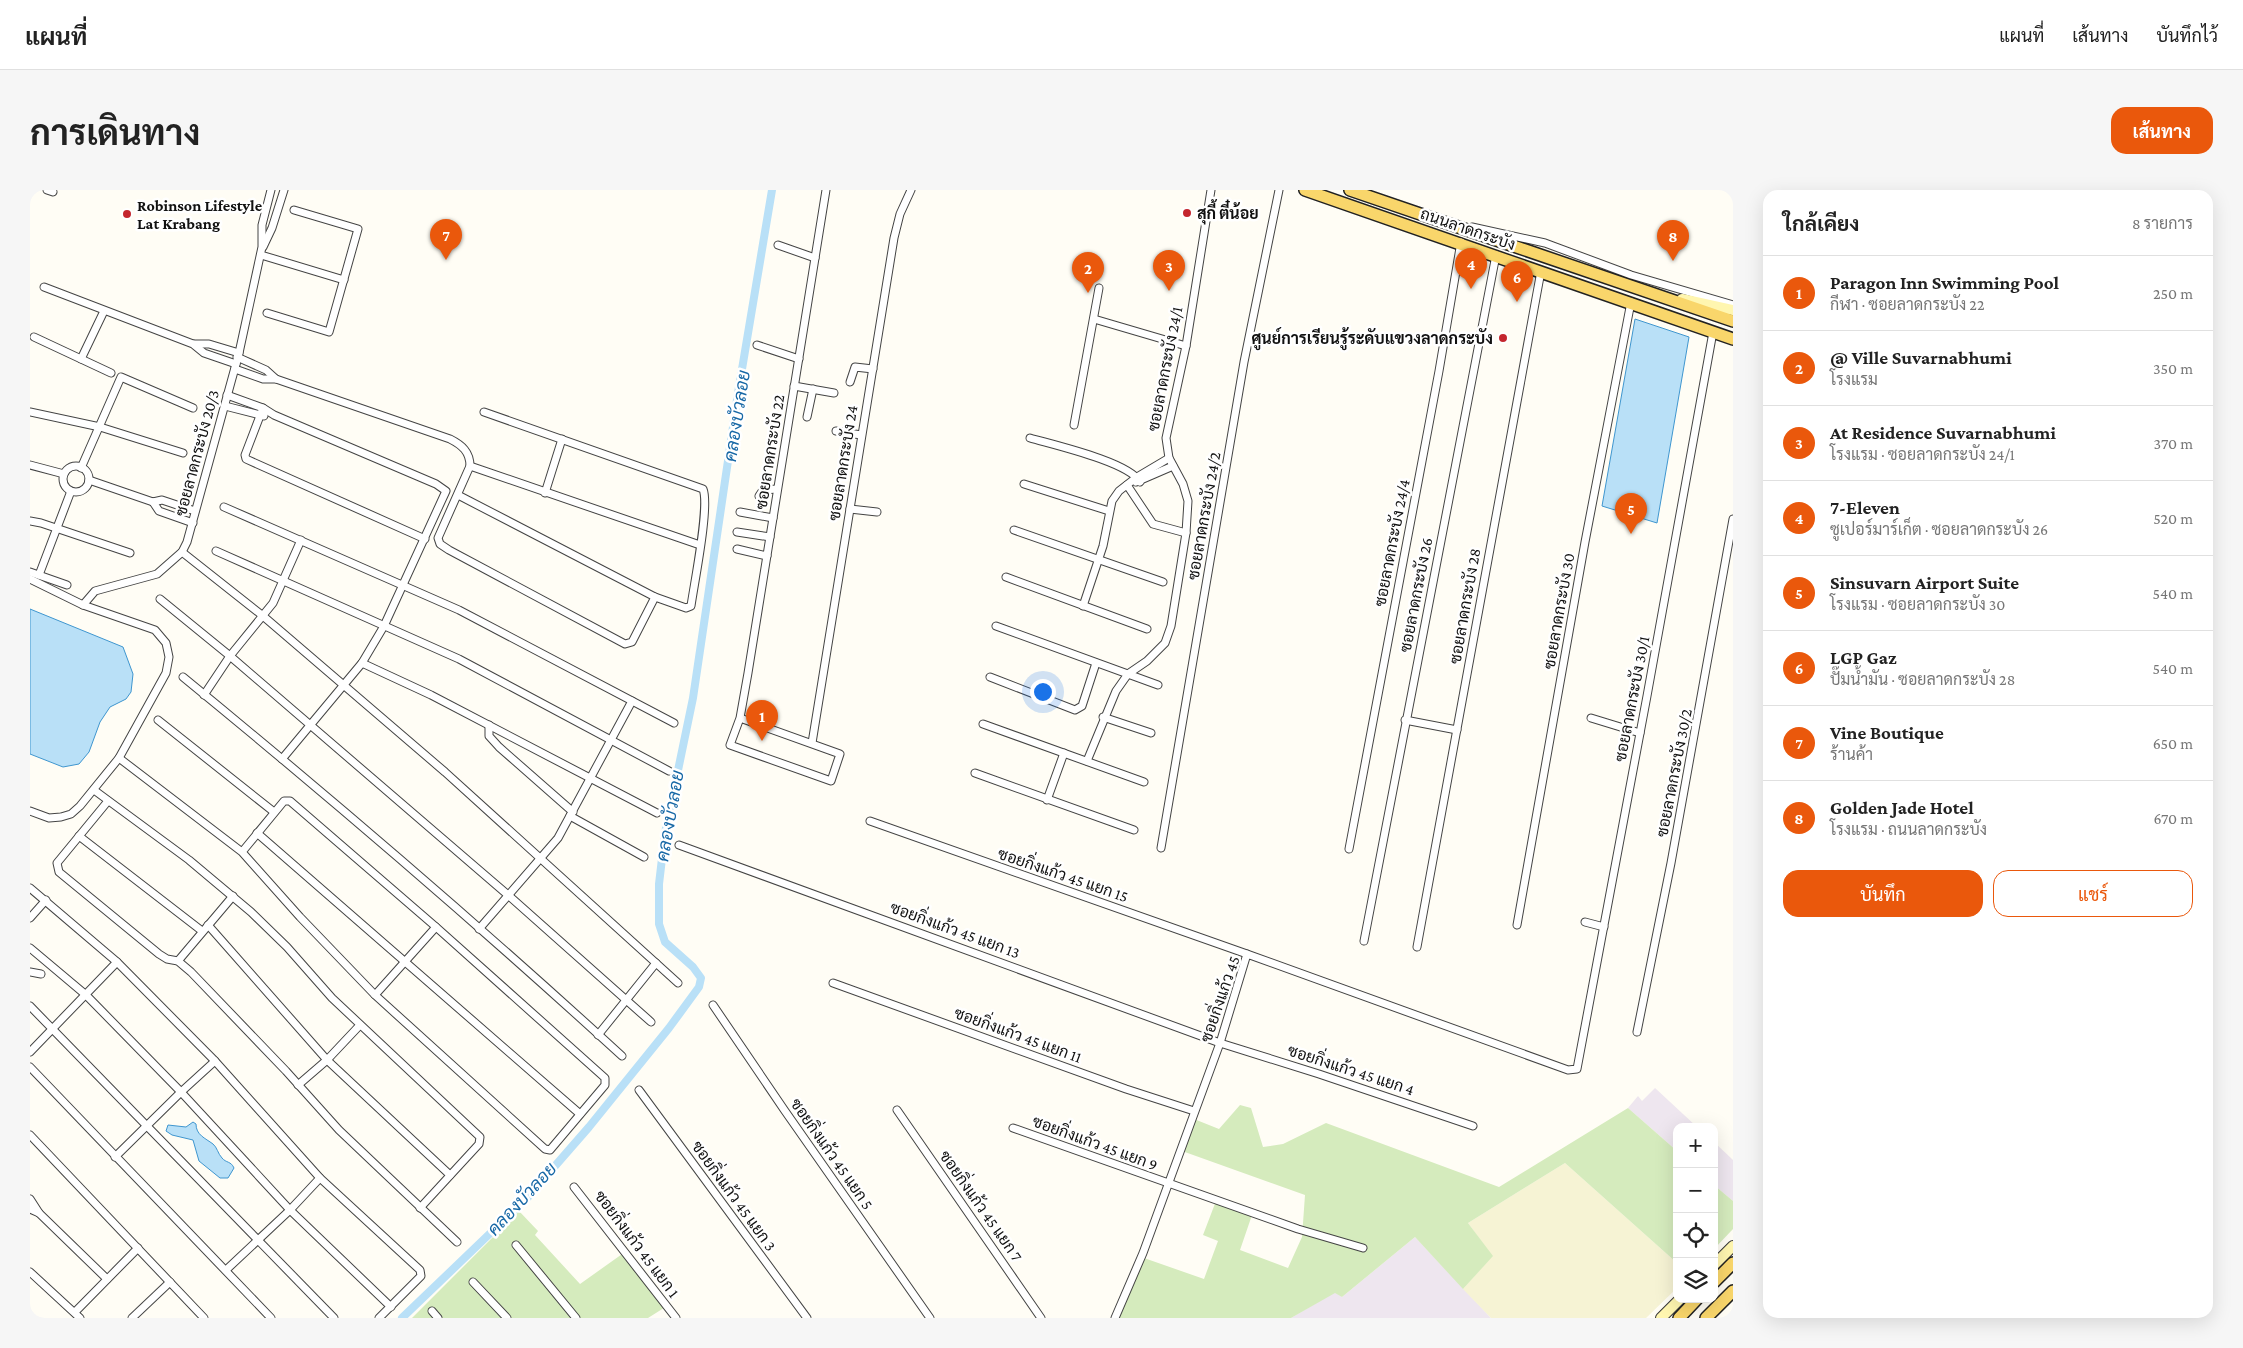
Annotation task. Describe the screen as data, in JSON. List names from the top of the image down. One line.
{"streets":{"main road":["ถนนลาดกระบัง"],"street":["ซอยลาดกระบัง 24/1","ซอยลาดกระบัง 22","ซอยลาดกระบัง 20/3","ซอยลาดกระบัง 24","ซอยลาดกระบัง 24/2","ซอยลาดกระบัง 24/4","ซอยลาดกระบัง 26","ซอยลาดกระบัง 28","ซอยลาดกระบัง 30","ซอยลาดกระบัง 30/1","ซอยลาดกระบัง 30/2","ซอยกิ่งแก้ว 45 แยก 15","ซอยกิ่งแก้ว 45 แยก 13","ซอยกิ่งแก้ว 45","ซอยกิ่งแก้ว 45 แยก 11","ซอยกิ่งแก้ว 45 แยก 4","ซอยกิ่งแก้ว 45 แยก 9","ซอยกิ่งแก้ว 45 แยก 5","ซอยกิ่งแก้ว 45 แยก 3","ซอยกิ่งแก้ว 45 แยก 7","ซอยกิ่งแก้ว 45 แยก 1"]},"crossings":[["ถนนลาดกระบัง","ซอยลาดกระบัง 24/4"],["ถนนลาดกระบัง","ซอยลาดกระบัง 26"],["ถนนลาดกระบัง","ซอยลาดกระบัง 28"],["ถนนลาดกระบัง","ซอยลาดกระบัง 30"],["ถนนลาดกระบัง","ซอยลาดกระบัง 30/1"],["ซอยลาดกระบัง 22","ซอยลาดกระบัง 24"],["ซอยลาดกระบัง 30/1","ซอยกิ่งแก้ว 45"],["ซอยกิ่งแก้ว 45 แยก 15","ซอยกิ่งแก้ว 45"],["ซอยกิ่งแก้ว 45 แยก 13","ซอยกิ่งแก้ว 45"],["ซอยกิ่งแก้ว 45 แยก 13","ซอยกิ่งแก้ว 45 แยก 4"],["ซอยกิ่งแก้ว 45","ซอยกิ่งแก้ว 45 แยก 11"],["ซอยกิ่งแก้ว 45","ซอยกิ่งแก้ว 45 แยก 4"],["ซอยกิ่งแก้ว 45","ซอยกิ่งแก้ว 45 แยก 9"]],"water":["คลองบัวลอย"],"places":["สุกี้ ตี๋น้อย","Robinson Lifestyle Lat Krabang","ศูนย์การเรียนรู้ระดับแขวงลาดกระบัง"],"page":{"header":"แผนที่","nav":["แผนที่","เส้นทาง","บันทึกไว้"],"buttons":["เส้นทาง",["บันทึก","แชร์"]],"title":"การเดินทาง","heading":["ใกล้เคียง","8 รายการ"],"pins":["7","8","4","3","2","6","5","1"],"list":[{"mark":"1","name":"Paragon Inn Swimming Pool","note":"กีฬา · ซอยลาดกระบัง 22","value":"250 m"},{"mark":"2","name":"@ Ville Suvarnabhumi","note":"โรงแรม","value":"350 m"},{"mark":"3","name":"At Residence Suvarnabhumi","note":"โรงแรม · ซอยลาดกระบัง 24/1","value":"370 m"},{"mark":"4","name":"7-Eleven","note":"ซูเปอร์มาร์เก็ต · ซอยลาดกระบัง 26","value":"520 m"},{"mark":"5","name":"Sinsuvarn Airport Suite","note":"โรงแรม · ซอยลาดกระบัง 30","value":"540 m"},{"mark":"6","name":"LGP Gaz","note":"ปั๊มน้ำมัน · ซอยลาดกระบัง 28","value":"540 m"},{"mark":"7","name":"Vine Boutique","note":"ร้านค้า","value":"650 m"},{"mark":"8","name":"Golden Jade Hotel","note":"โรงแรม · ถนนลาดกระบัง","value":"670 m"}],"map_buttons":["+","−"]}}
